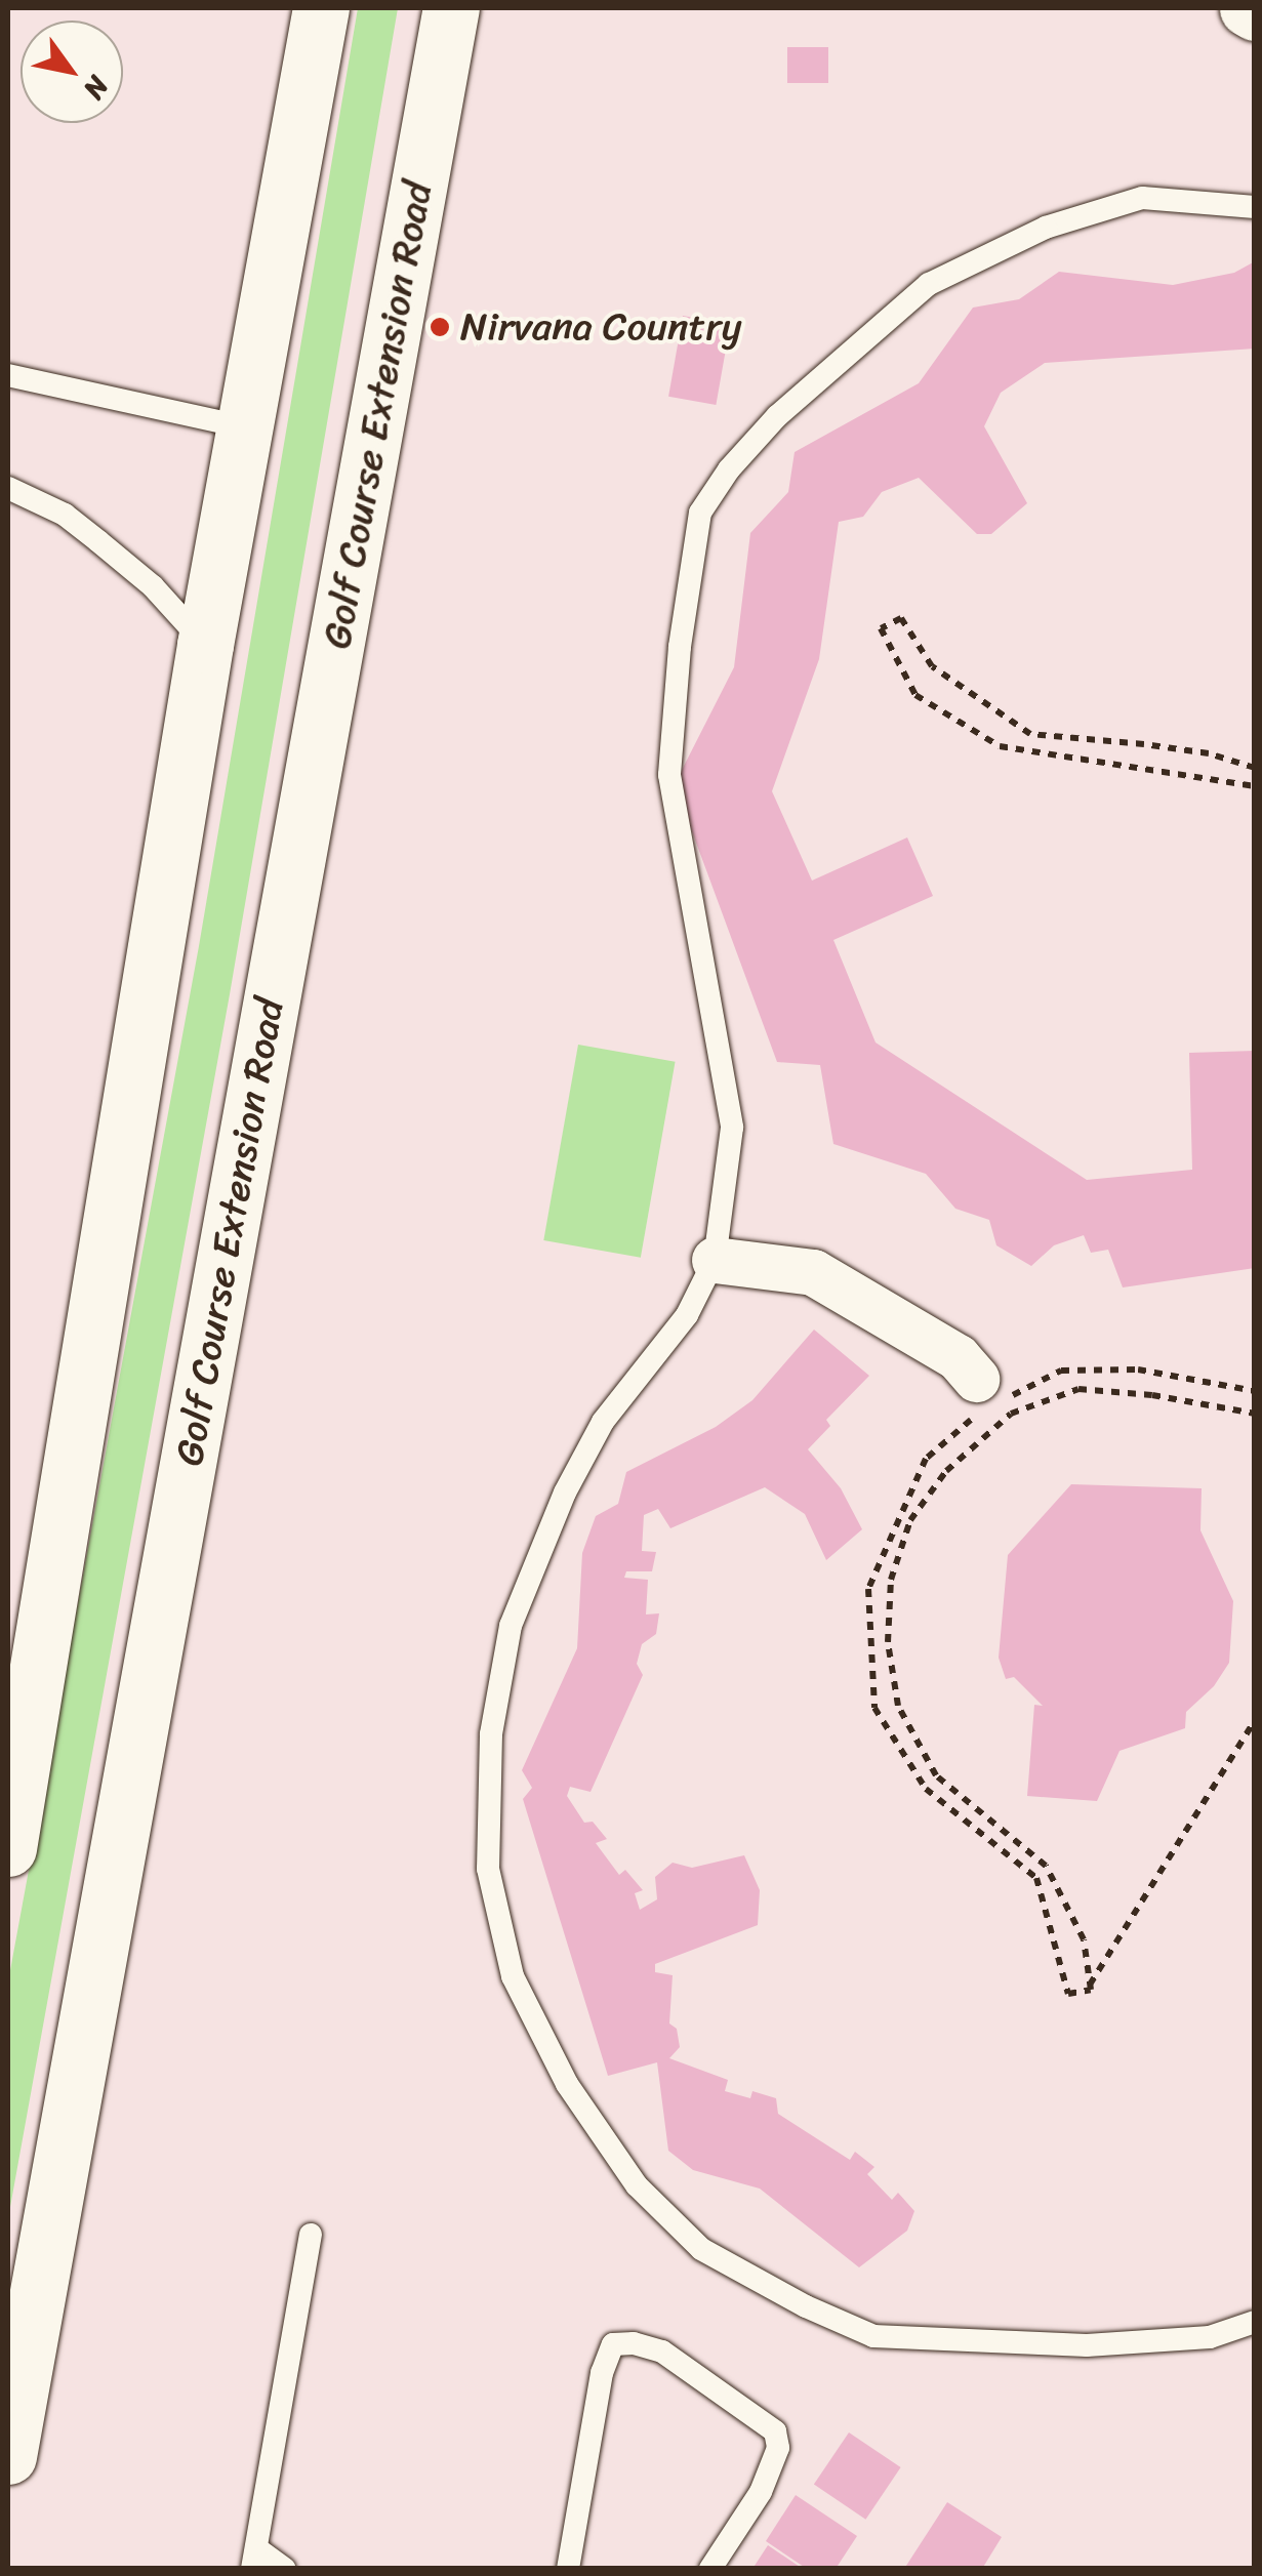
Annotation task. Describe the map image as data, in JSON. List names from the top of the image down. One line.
{"streets":{"main road":["Golf Course Extension Road"]},"places":["Nirvana Country"],"north":"bottom right"}
